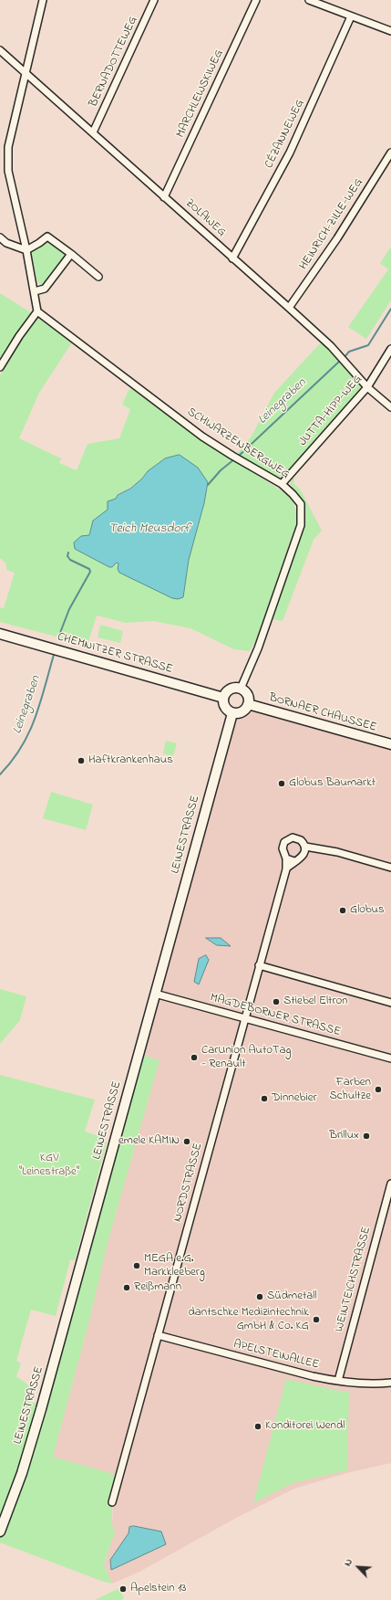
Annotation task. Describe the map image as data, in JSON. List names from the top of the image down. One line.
{"streets":{"main road":["CHEMNITZER STRASSE","BORNAER CHAUSSEE","LEINESTRASSE"],"street":["BERNADOTTEWEG","MARCHLEWSKIWEG","CÉZANNEWEG","ZOLAWEG","HEINRICH-ZILLE-WEG","JUTTA-HIPP-WEG","SCHWARZENBERGWEG","MAGDEBORNER STRASSE","NORDSTRASSE","WEINTEICHSTRASSE","APELSTEINALLEE"]},"crossings":[["BERNADOTTEWEG","ZOLAWEG"],["MARCHLEWSKIWEG","ZOLAWEG"],["CÉZANNEWEG","ZOLAWEG"],["ZOLAWEG","HEINRICH-ZILLE-WEG"],["ZOLAWEG","JUTTA-HIPP-WEG"],["JUTTA-HIPP-WEG","SCHWARZENBERGWEG"],["SCHWARZENBERGWEG","CHEMNITZER STRASSE"],["SCHWARZENBERGWEG","BORNAER CHAUSSEE"],["SCHWARZENBERGWEG","LEINESTRASSE"],["CHEMNITZER STRASSE","BORNAER CHAUSSEE"],["CHEMNITZER STRASSE","LEINESTRASSE"],["BORNAER CHAUSSEE","LEINESTRASSE"],["LEINESTRASSE","MAGDEBORNER STRASSE"],["MAGDEBORNER STRASSE","NORDSTRASSE"],["NORDSTRASSE","APELSTEINALLEE"],["WEINTEICHSTRASSE","APELSTEINALLEE"]],"water":["Leinegraben","Teich Meusdorf"],"parks":["KGV \"Leinestraße\""],"places":["Haftkrankenhaus","Globus Baumarkt","Globus","Stiebel Eltron","CarUnion AutoTag - Renault","Farben Schultze","Dinnebier","Brillux","emele KAMIN","MEGA e.G. Markkleeberg","Reißmann","Südmetall","dantschke Medizintechnik GmbH & Co. KG","Konditorei Wendl","Apelstein 13"],"north":"top left"}
